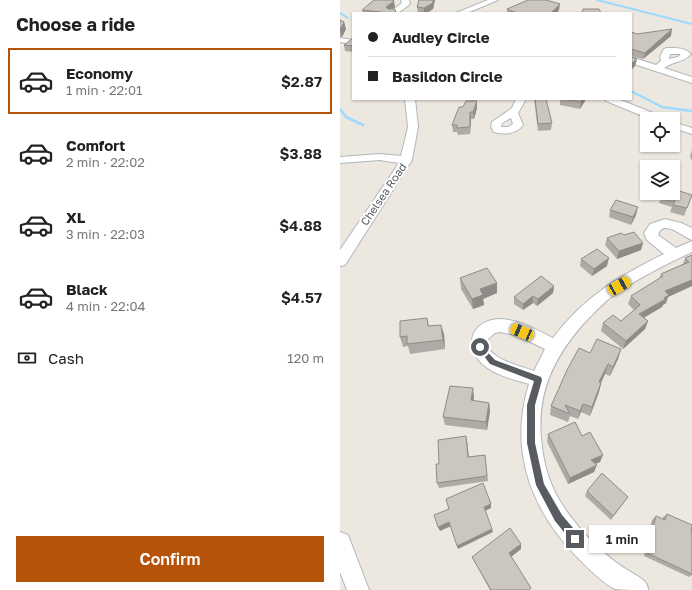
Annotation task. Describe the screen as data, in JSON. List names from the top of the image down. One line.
{"streets":{"street":["Chelsea Road"]},"page":{"heading":"Choose a ride","banner":["Audley Circle","Basildon Circle"],"list":[{"name":"Economy","note":"1 min · 22:01","value":"$2.87"},{"name":"Comfort","note":"2 min · 22:02","value":"$3.88"},{"name":"XL","note":"3 min · 22:03","value":"$4.88"},{"name":"Black","note":"4 min · 22:04","value":"$4.57"}],"pay":["Cash","120 m"],"bubble":"1 min","buttons":"Confirm"}}
